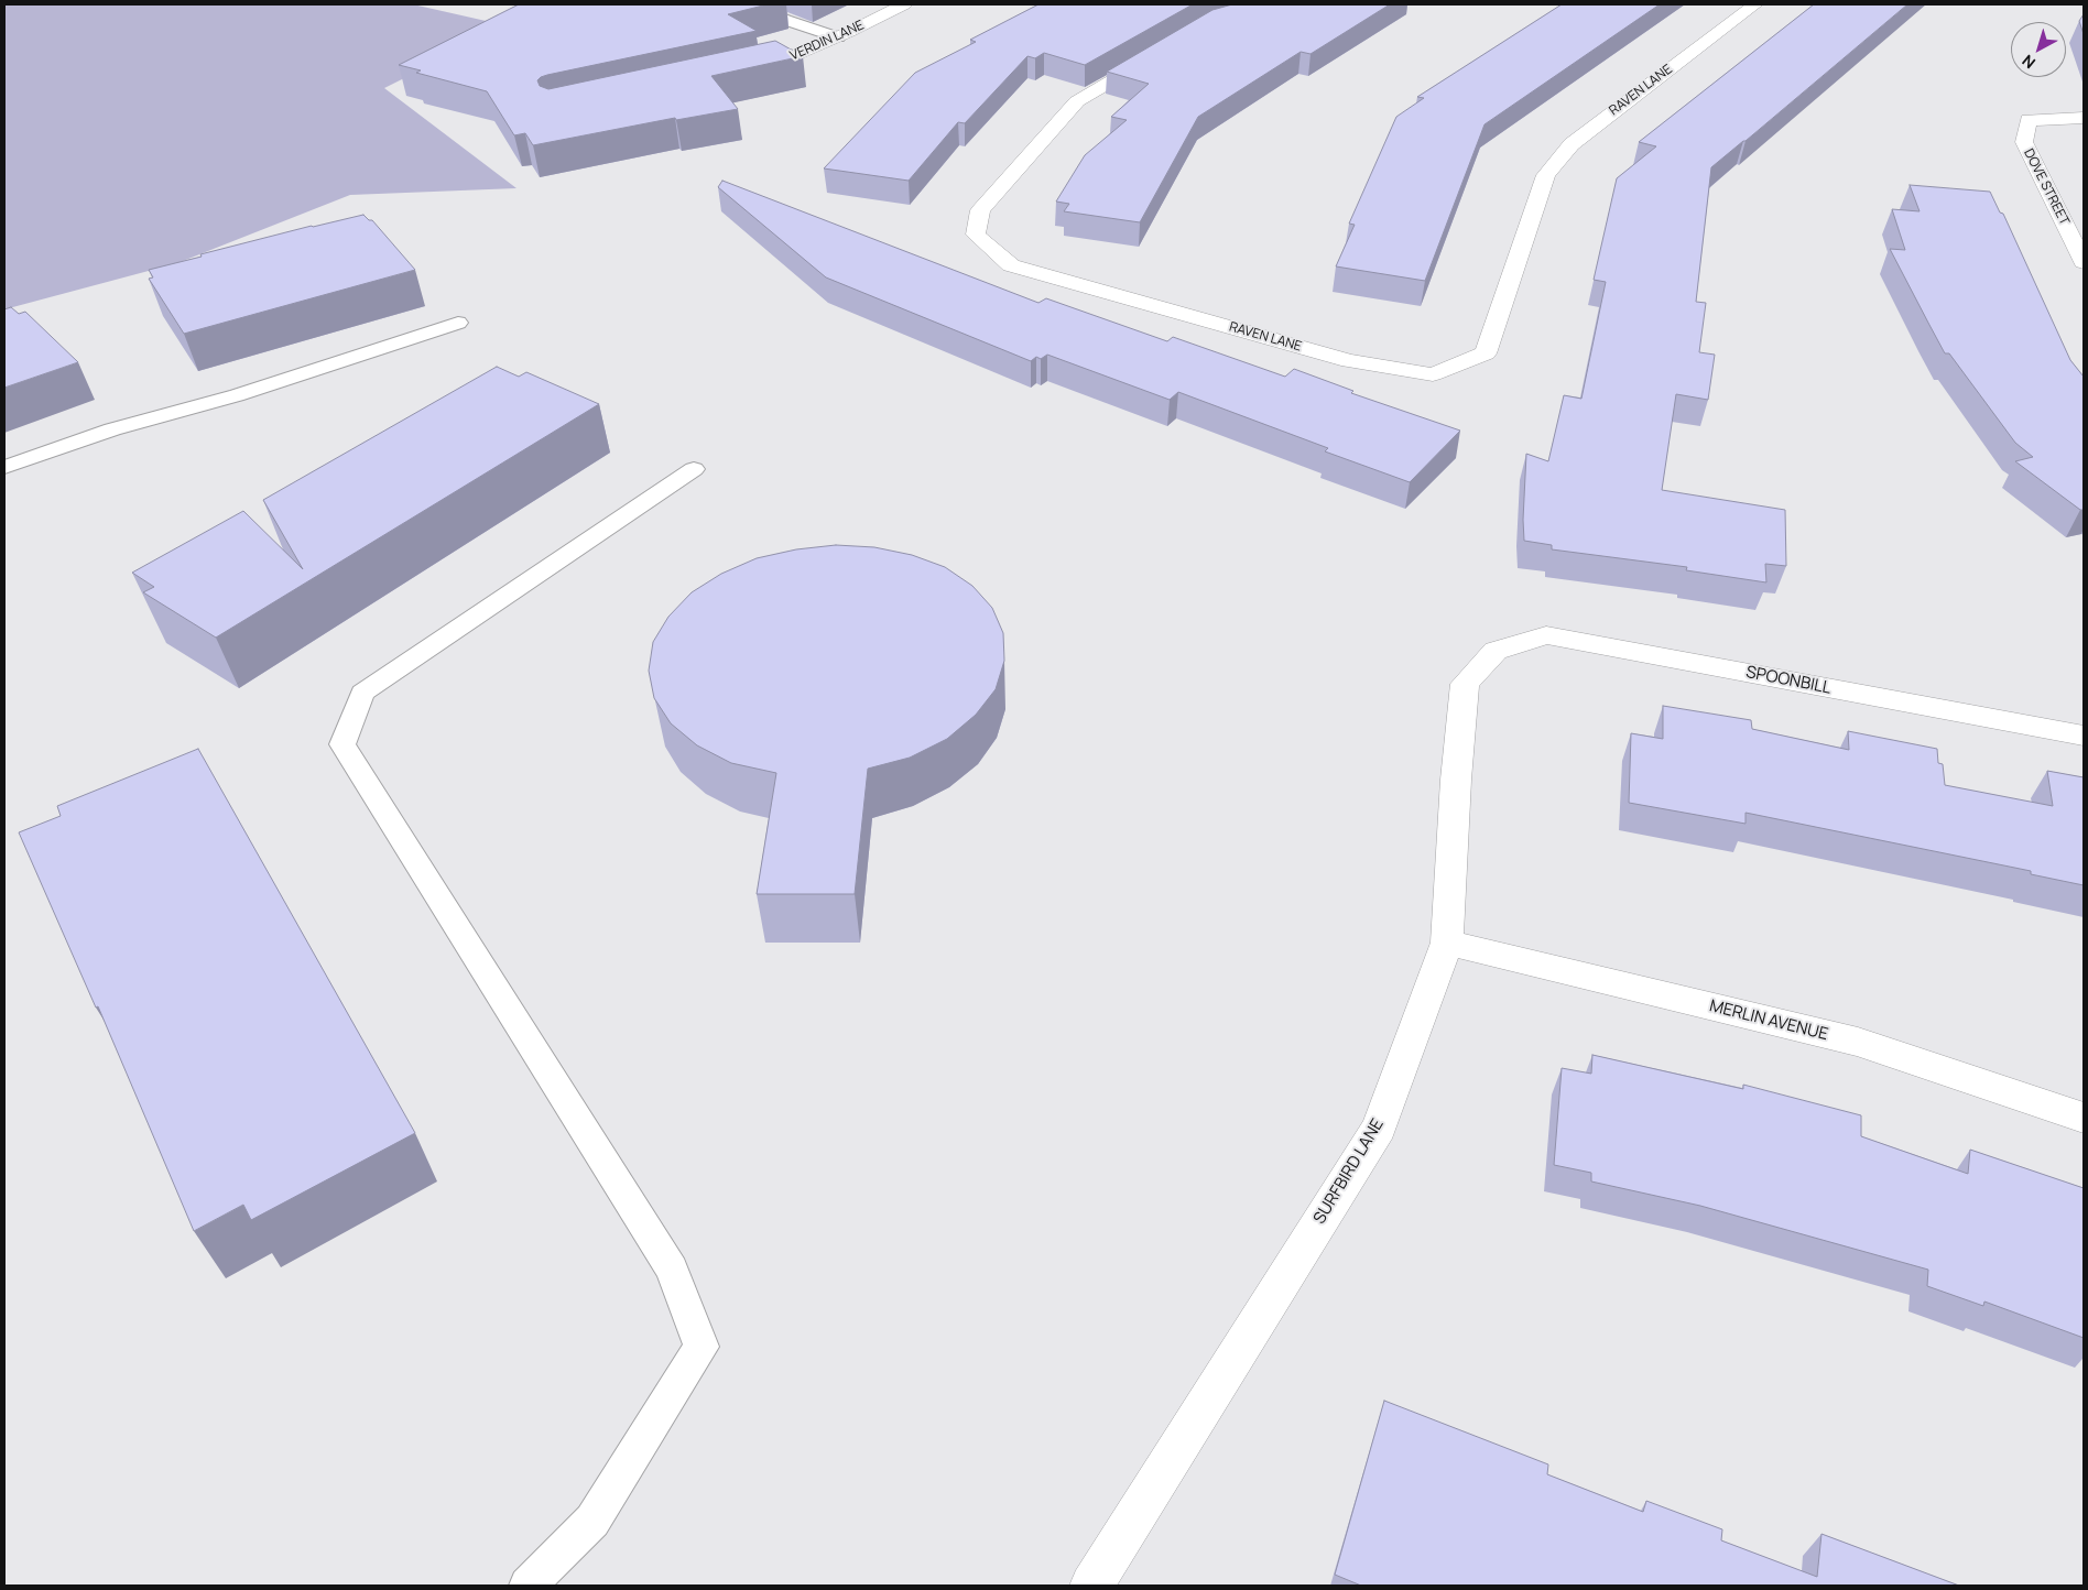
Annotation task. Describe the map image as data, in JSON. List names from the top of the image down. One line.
{"streets":{"street":["VERDIN LANE","RAVEN LANE","DOVE STREET","SPOONBILL","MERLIN AVENUE","SURFBIRD LANE"]},"crossings":[["SPOONBILL","SURFBIRD LANE"],["MERLIN AVENUE","SURFBIRD LANE"]],"north":"bottom left"}
